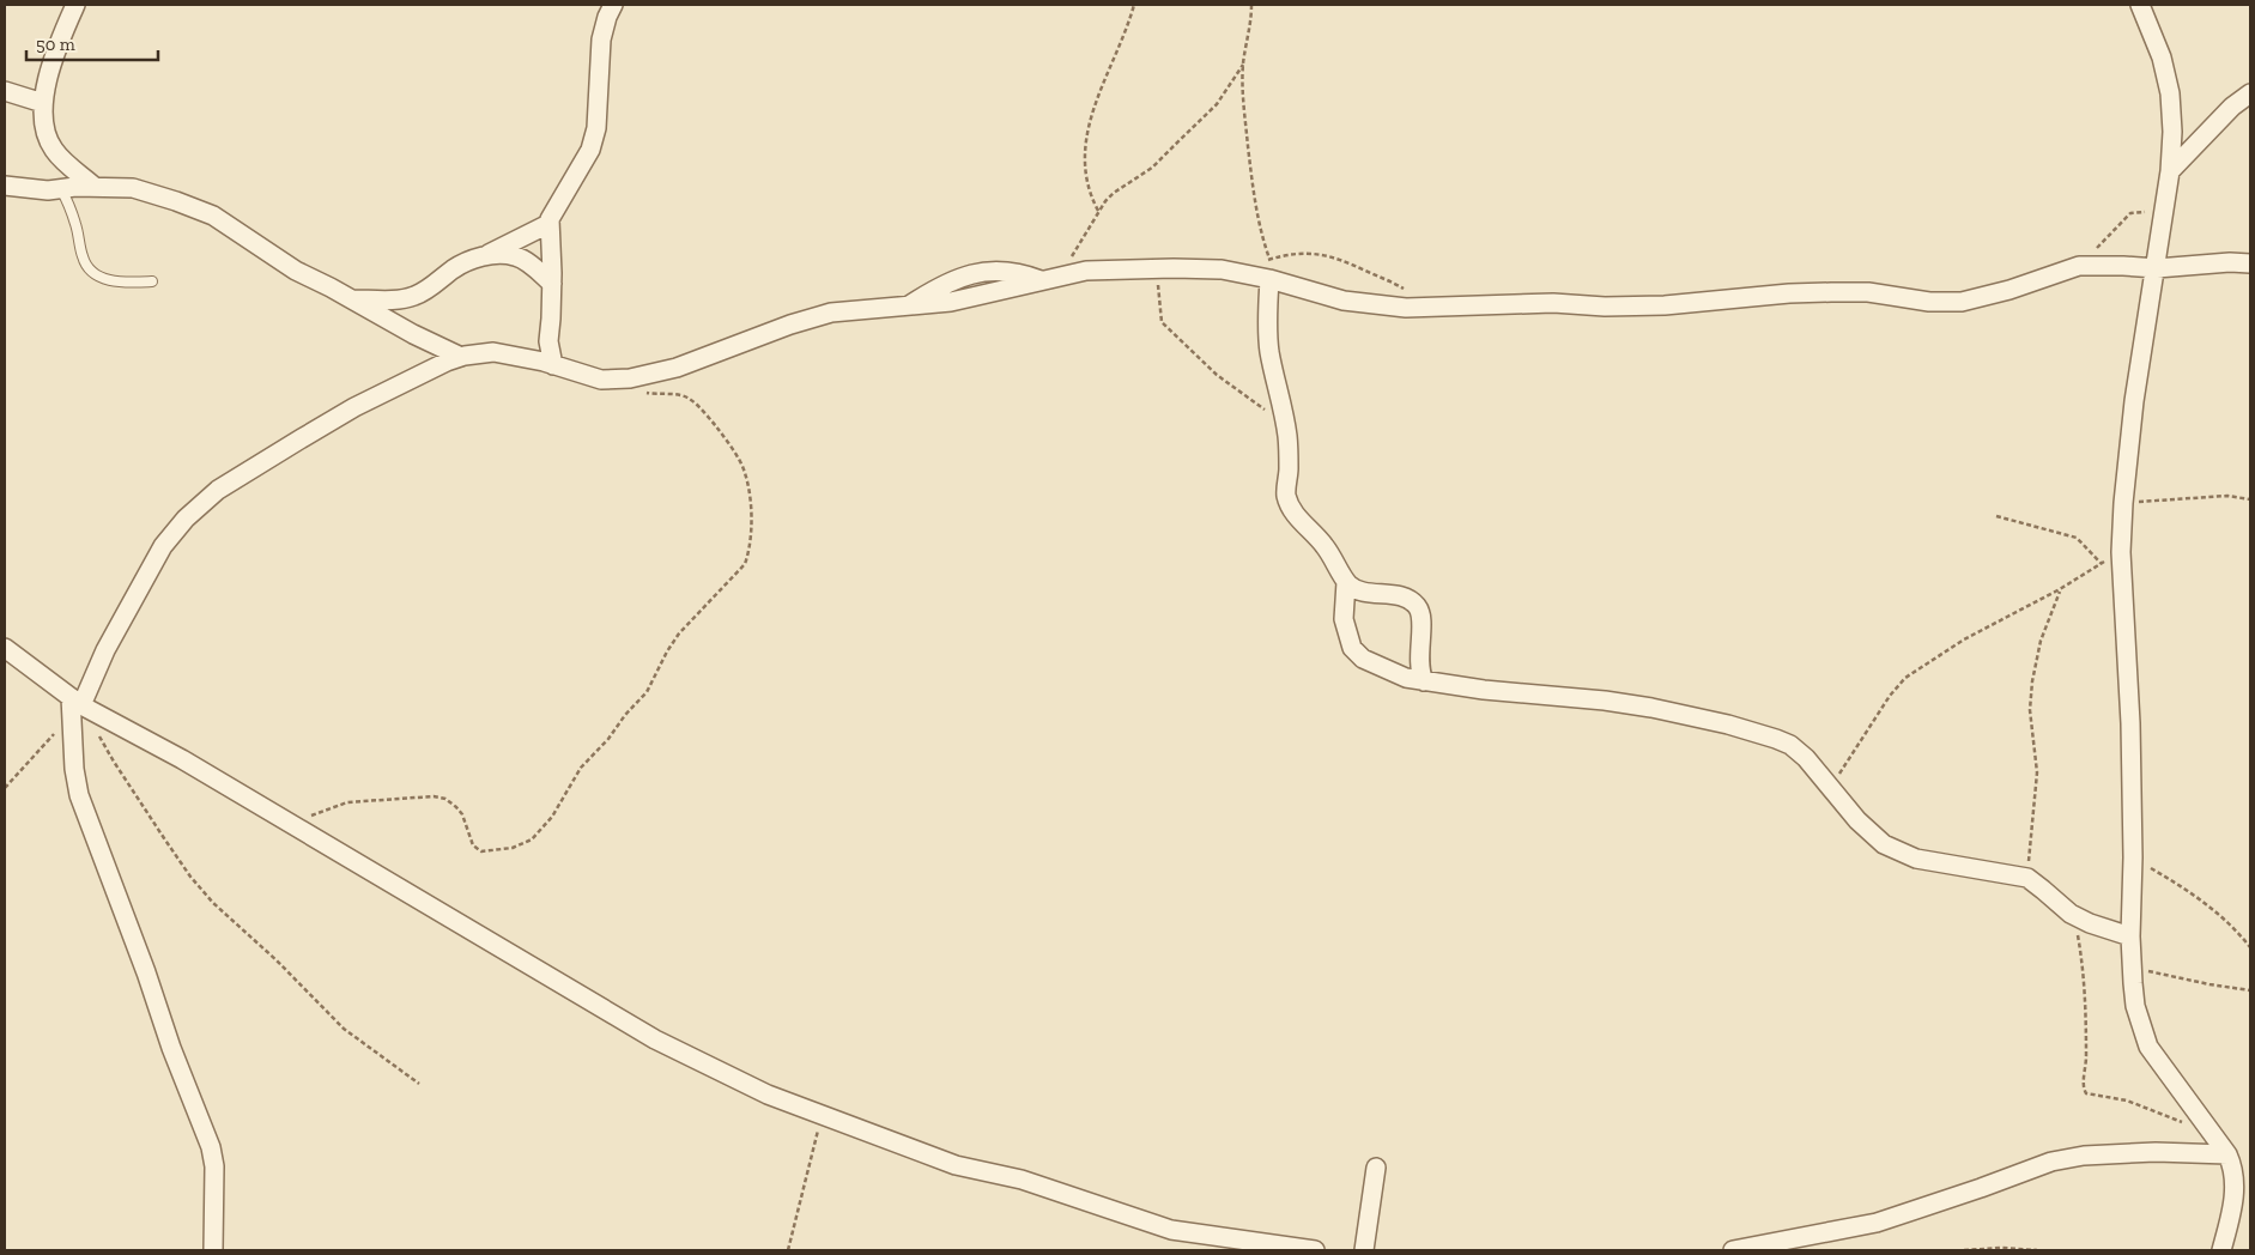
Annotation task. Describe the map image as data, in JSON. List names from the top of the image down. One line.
{"scale_bar":"50 m"}
